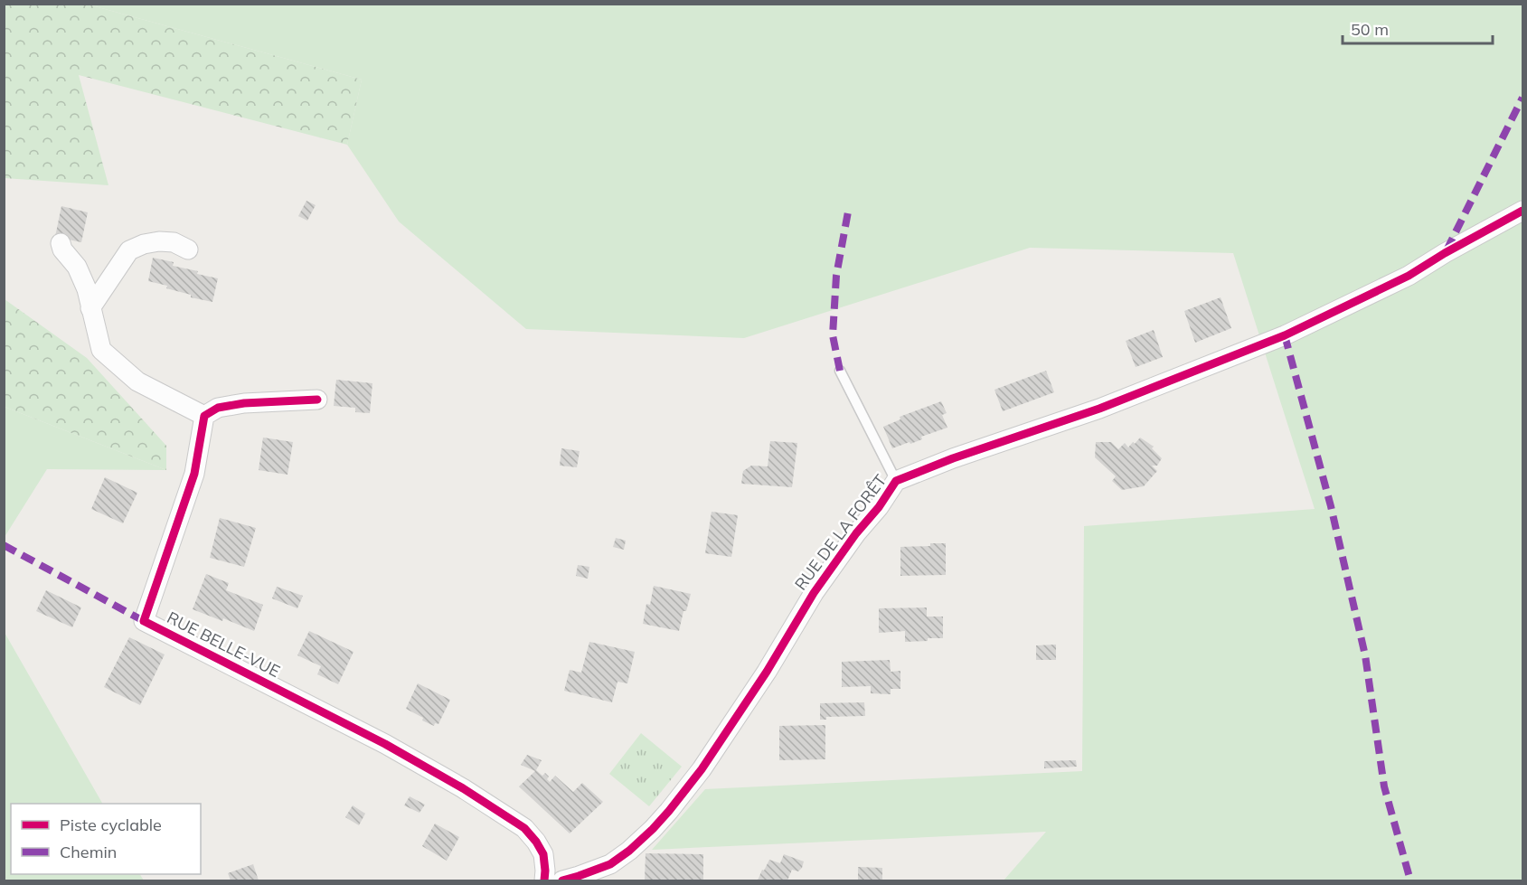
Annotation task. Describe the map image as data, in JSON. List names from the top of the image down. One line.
{"streets":{"street":["RUE DE LA FORÊT","RUE BELLE-VUE"]},"legend":["Piste cyclable","Chemin"],"scale_bar":"50 m"}
